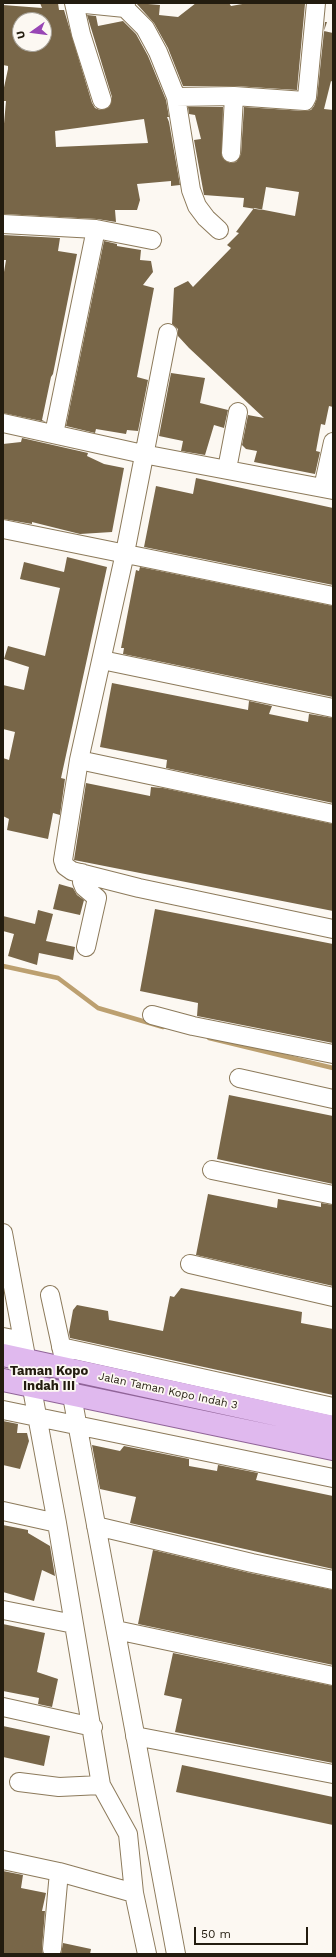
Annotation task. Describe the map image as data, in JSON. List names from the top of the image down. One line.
{"streets":{"main road":["Jalan Taman Kopo Indah 3"]},"districts":["Taman Kopo Indah III"],"scale_bar":"50 m","north":"left"}
